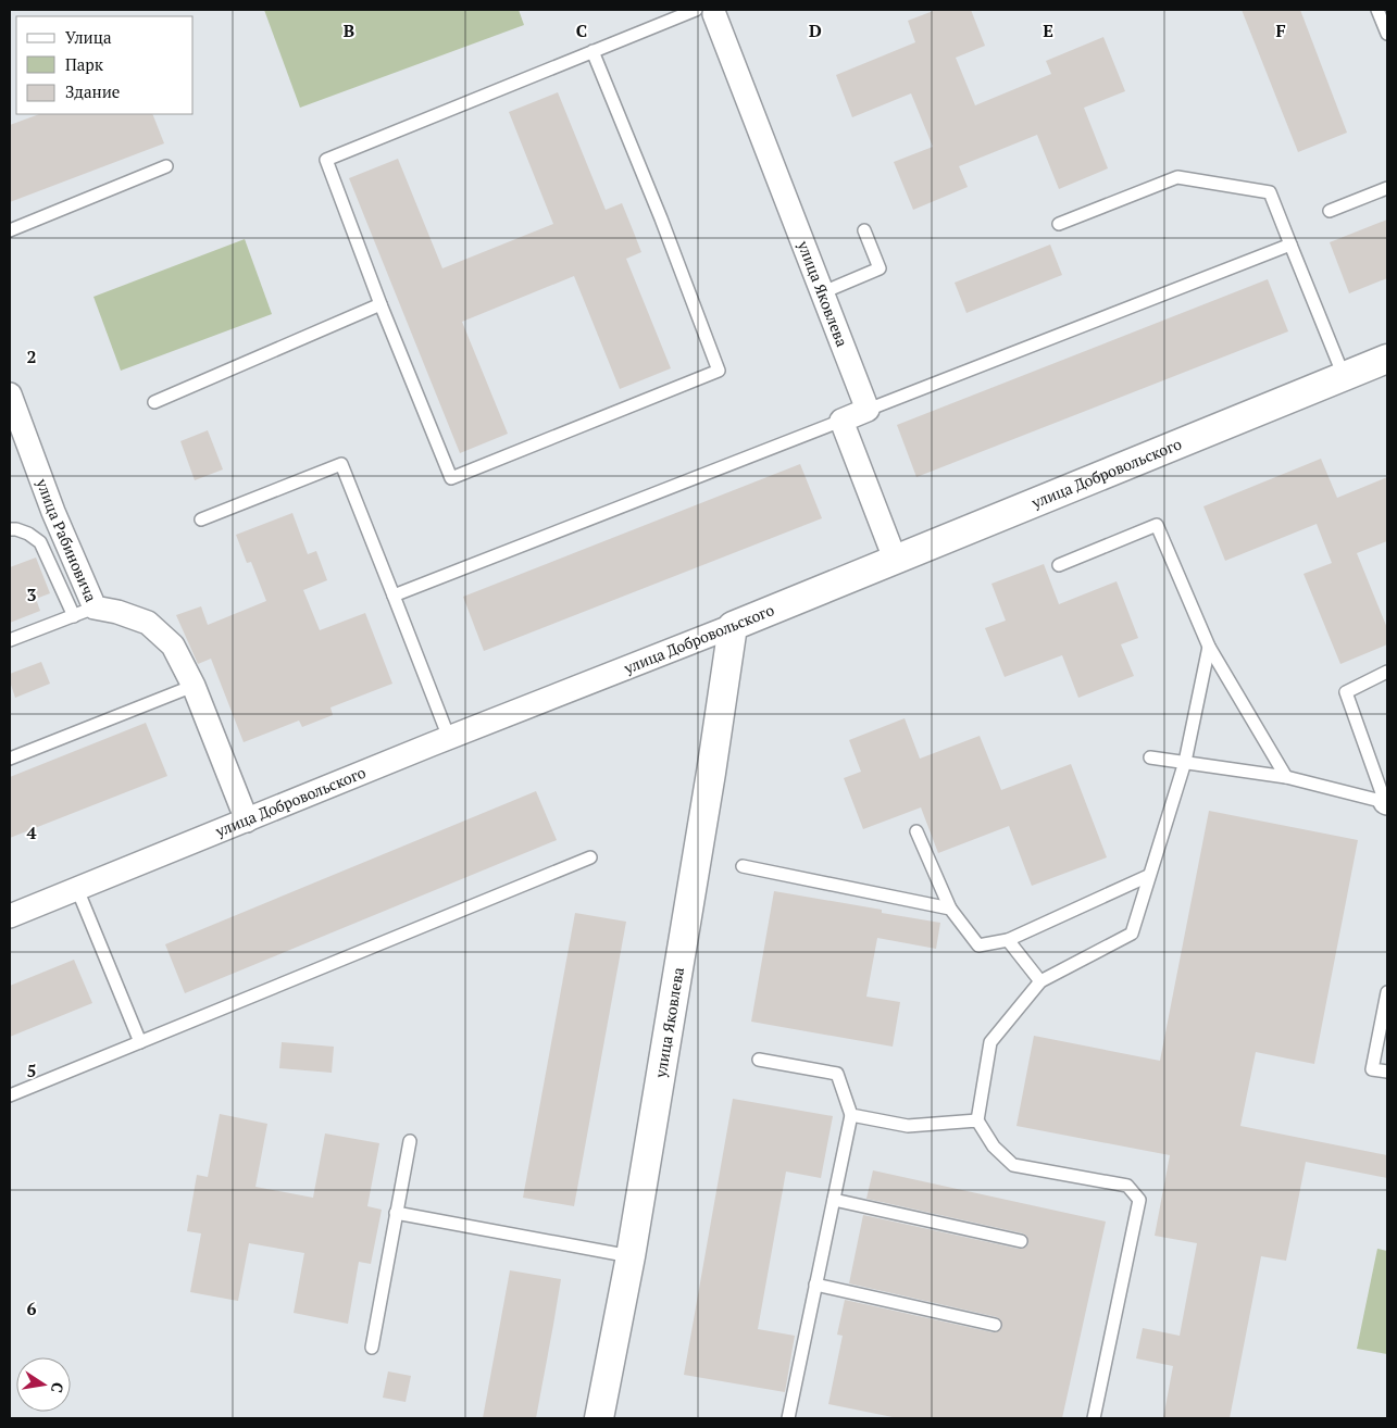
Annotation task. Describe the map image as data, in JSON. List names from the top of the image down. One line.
{"streets":{"street":["улица Яковлева","улица Добровольского","улица Рабиновича"]},"crossings":[["улица Яковлева","улица Добровольского"],["улица Добровольского","улица Рабиновича"]],"legend":["Улица","Парк","Здание"],"north":"right","grid":{"columns":["B","C","D","E","F"],"rows":["2","3","4","5","6"]}}
